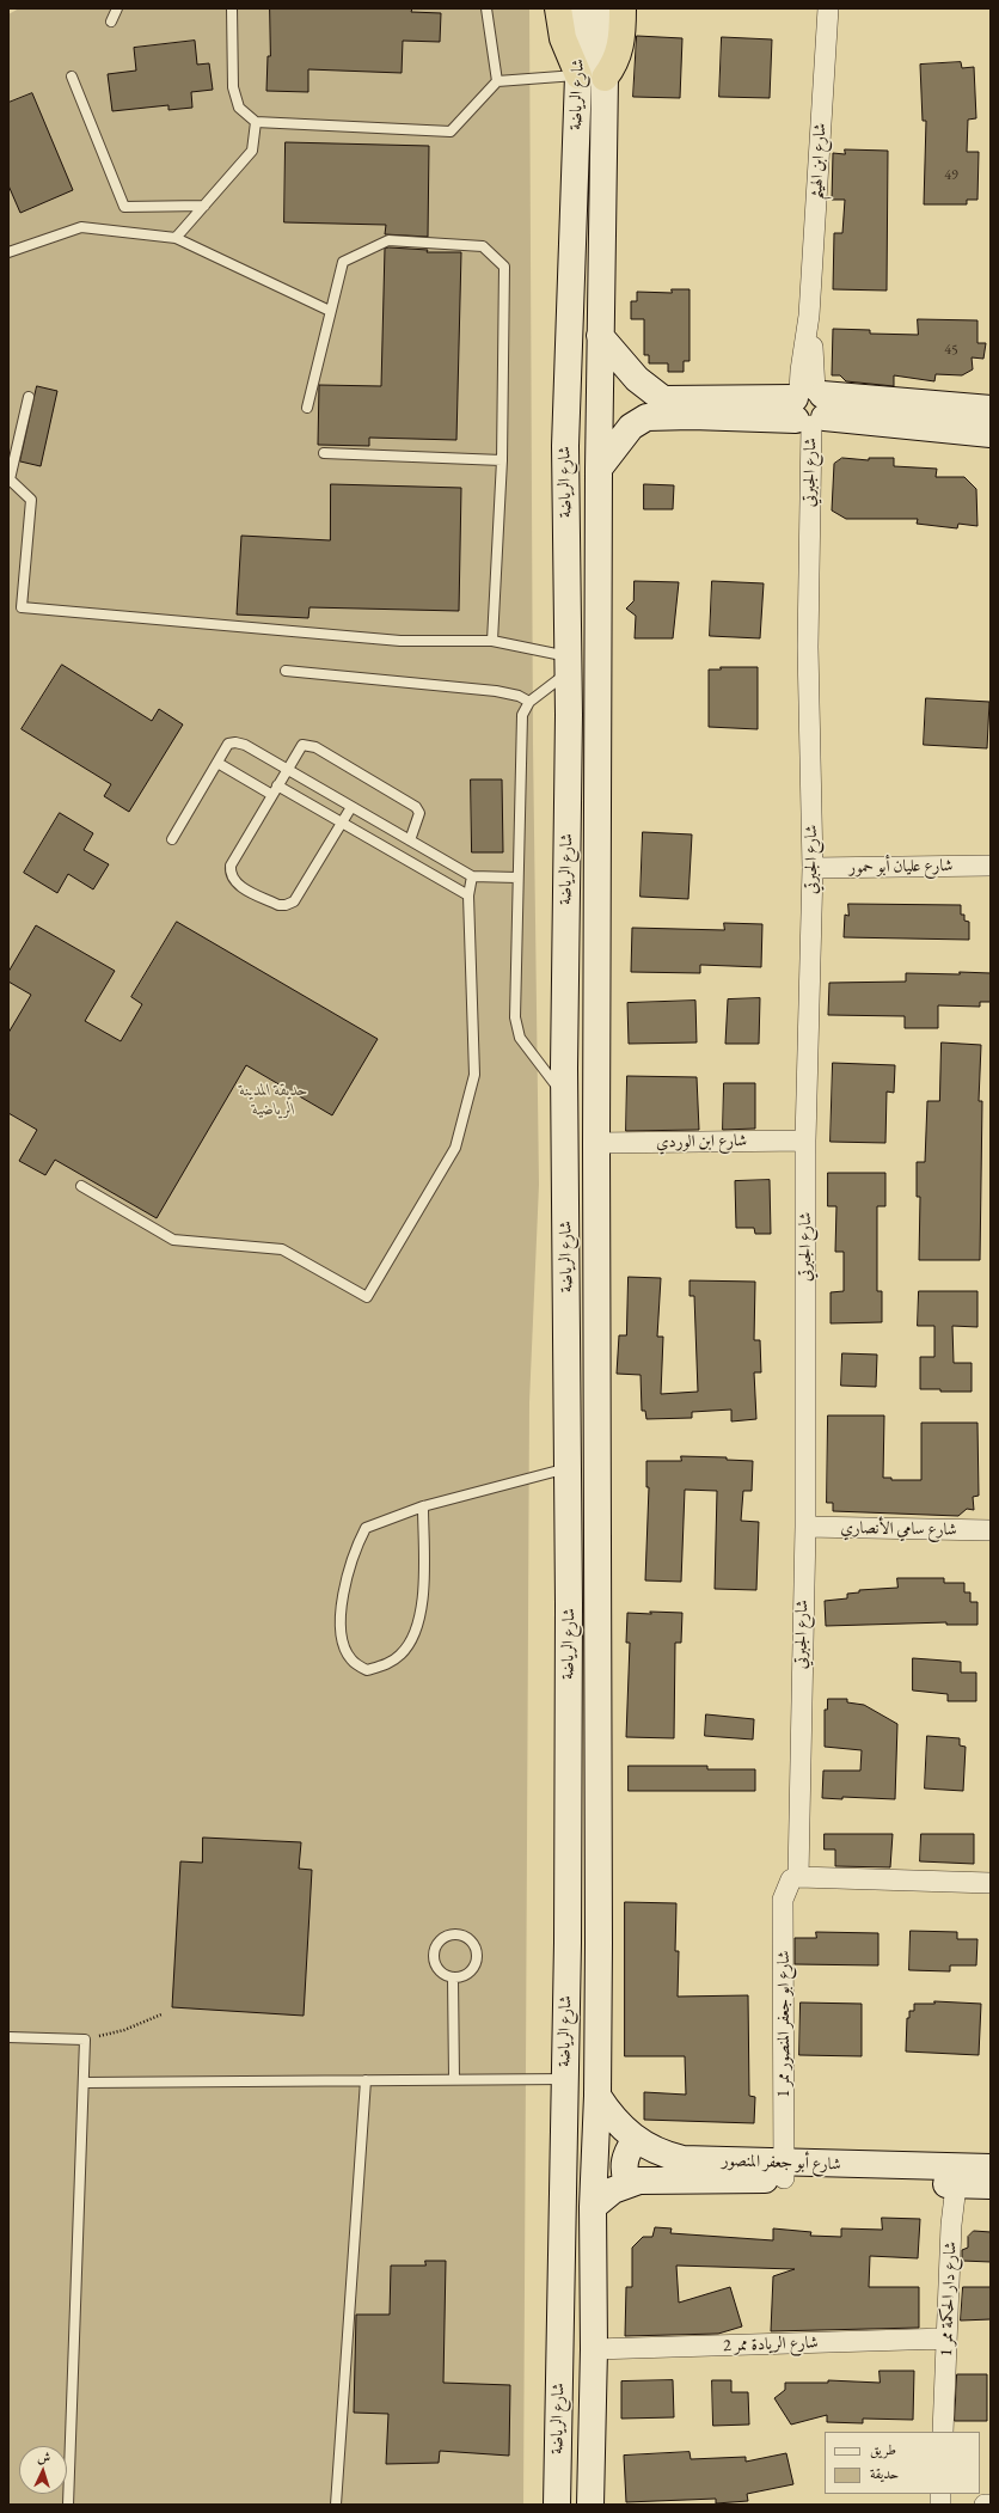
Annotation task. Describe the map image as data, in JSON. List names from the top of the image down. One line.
{"streets":{"main road":["شارع الرياضة","شارع أبو جعفر المنصور"],"street":["شارع ابن الهيثم","شارع الجبرتي","شارع عليان أبو حمور","شارع ابن الوردي","شارع سامي الأنصاري","شارع ابو جعفر المنصور ممر 1","شارع دار الحكمة ممر 1","شارع الريادة ممر 2"]},"crossings":[["شارع الرياضة","شارع ابن الوردي"],["شارع الرياضة","شارع أبو جعفر المنصور"],["شارع الرياضة","شارع الريادة ممر 2"],["شارع ابن الهيثم","شارع الجبرتي"],["شارع الجبرتي","شارع عليان أبو حمور"],["شارع الجبرتي","شارع ابن الوردي"],["شارع الجبرتي","شارع سامي الأنصاري"],["شارع الجبرتي","شارع ابو جعفر المنصور ممر 1"],["شارع ابو جعفر المنصور ممر 1","شارع أبو جعفر المنصور"],["شارع أبو جعفر المنصور","شارع دار الحكمة ممر 1"],["شارع دار الحكمة ممر 1","شارع الريادة ممر 2"]],"parks":["حديقة المدينة الرياضية"],"house_numbers":["49","45"],"legend":["طريق","حديقة"],"north":"top"}
